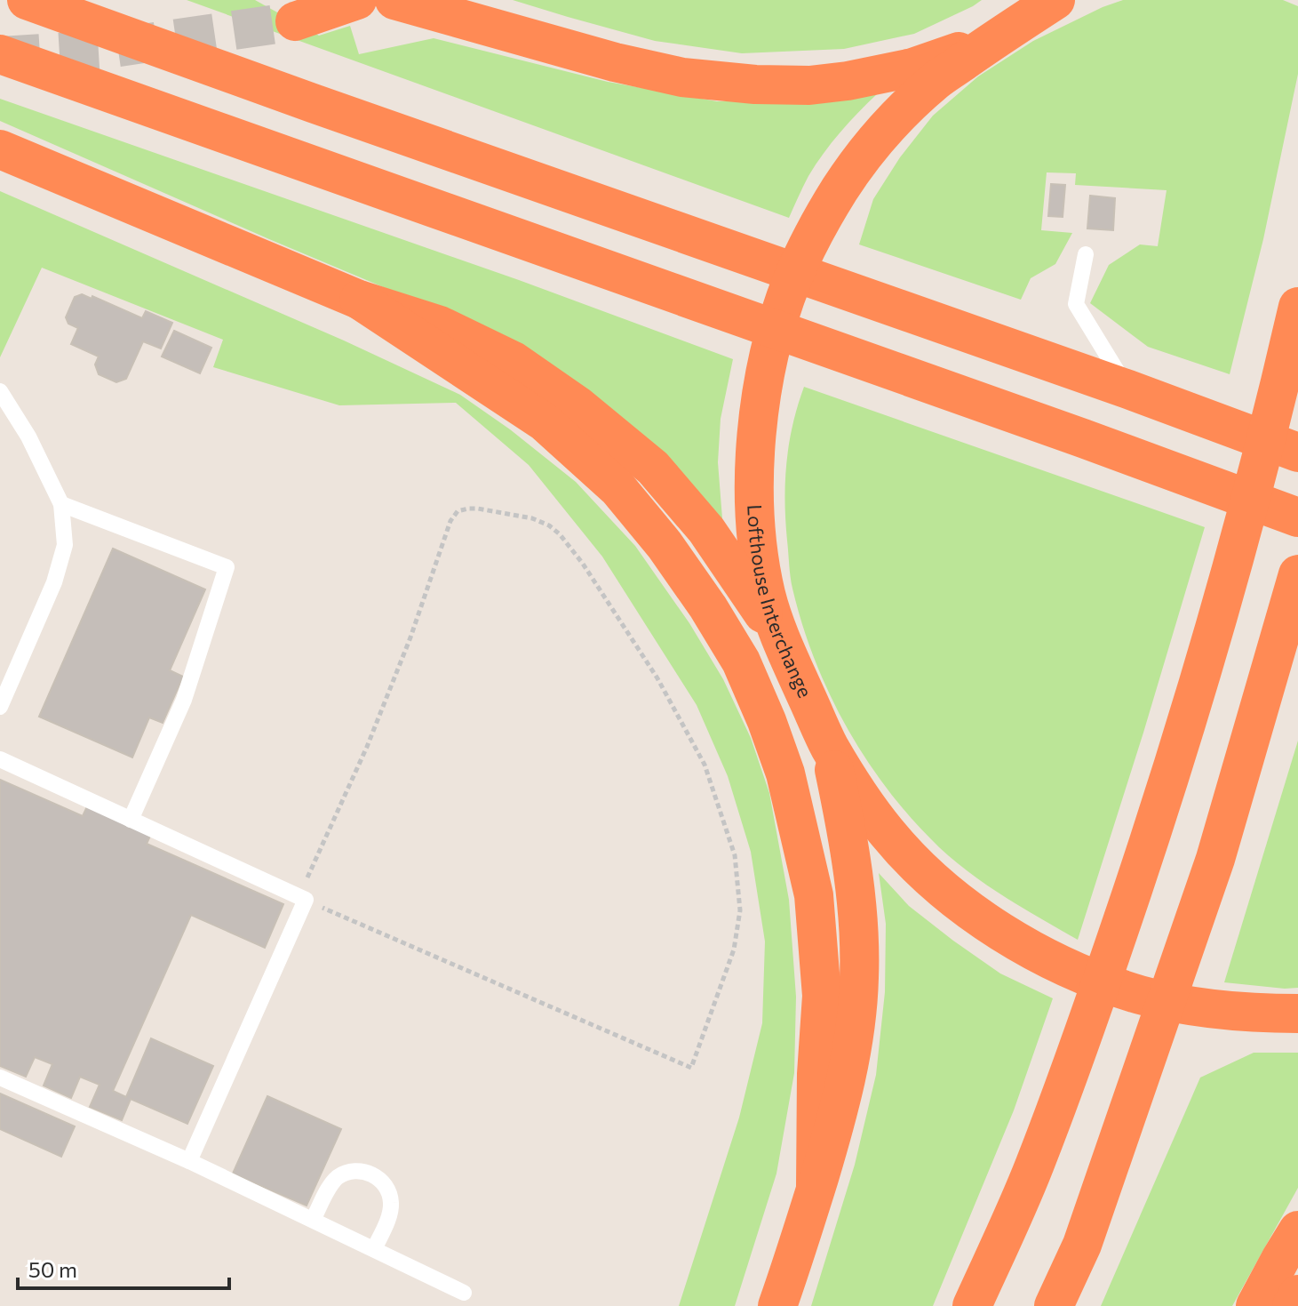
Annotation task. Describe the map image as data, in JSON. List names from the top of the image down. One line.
{"streets":{"highway":["Lofthouse Interchange"]},"scale_bar":"50 m"}
